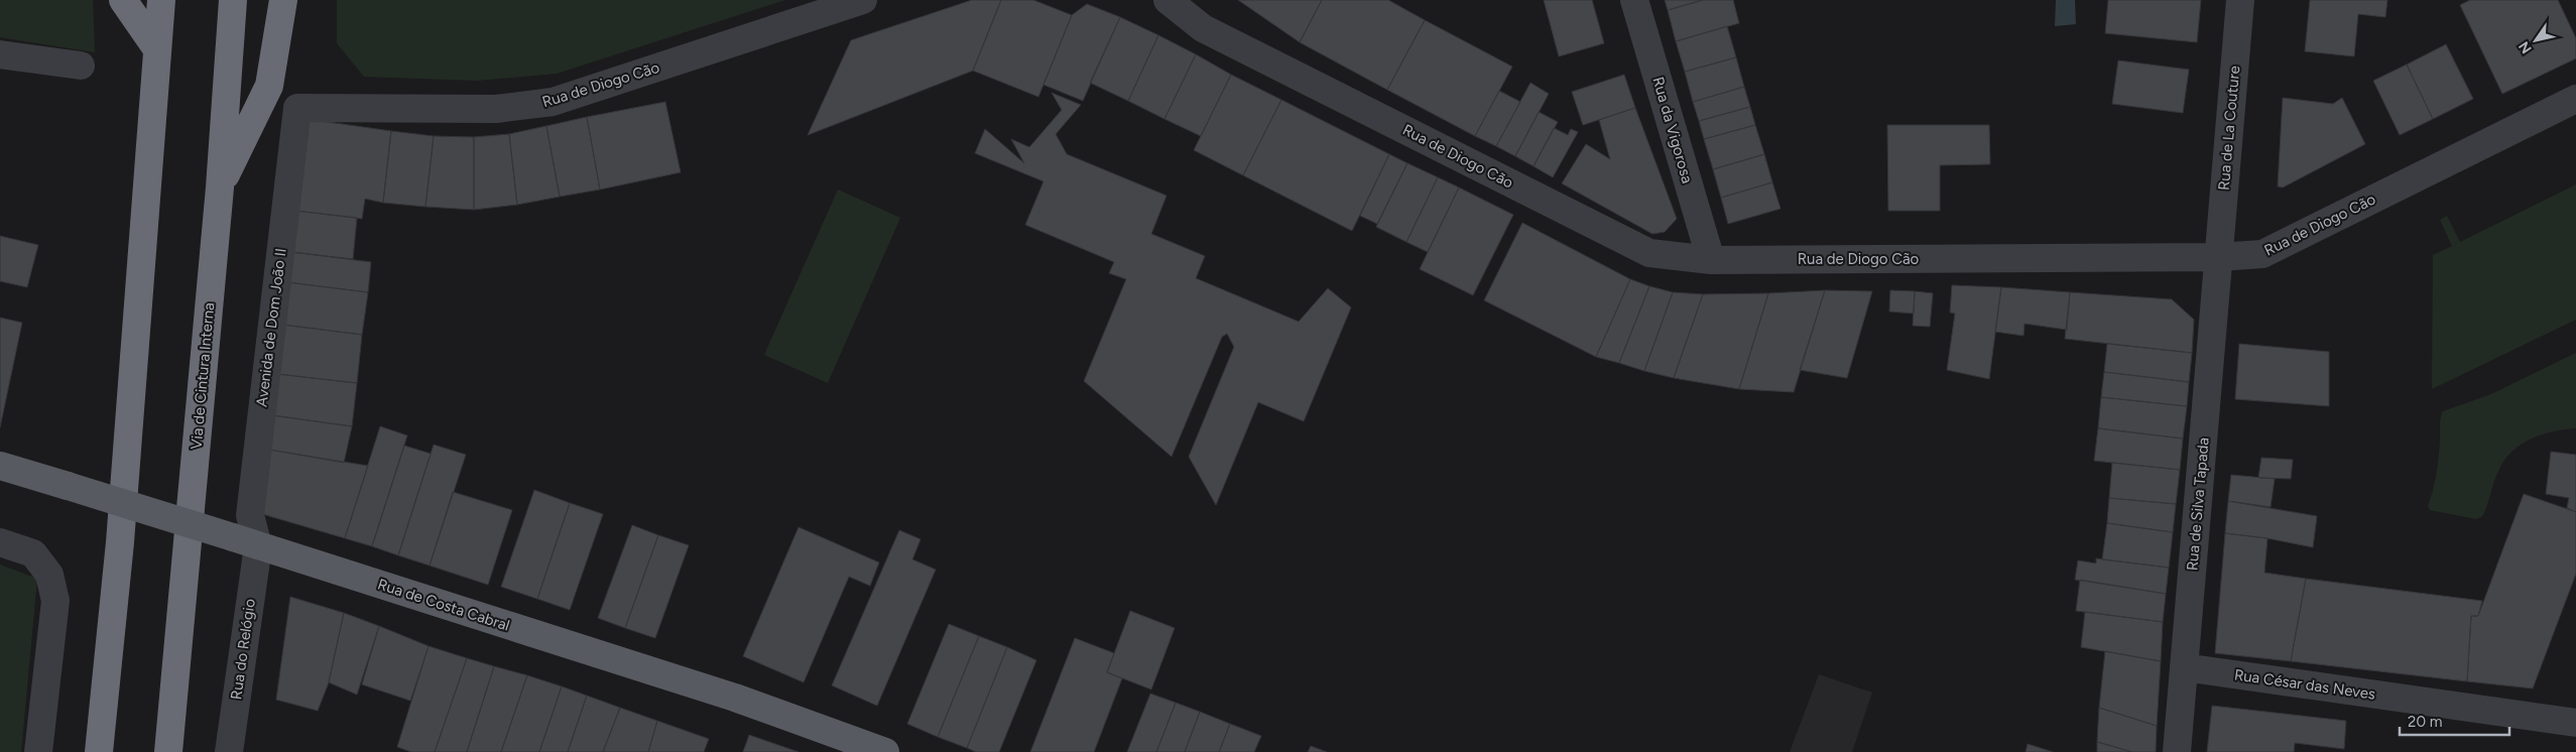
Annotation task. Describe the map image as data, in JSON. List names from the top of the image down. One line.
{"streets":{"highway":["Via de Cintura Interna"],"main road":["Rua de Costa Cabral"],"street":["Rua de Diogo Cão","Rua de La Couture","Rua da Vigorosa","Avenida de Dom João II","Rua de Silva Tapada","Rua do Relógio","Rua César das Neves"]},"crossings":[["Rua de Diogo Cão","Rua de La Couture"],["Rua de Diogo Cão","Rua da Vigorosa"],["Rua de Diogo Cão","Avenida de Dom João II"],["Rua de Diogo Cão","Rua de Silva Tapada"],["Rua de La Couture","Rua de Silva Tapada"],["Avenida de Dom João II","Rua de Costa Cabral"],["Avenida de Dom João II","Rua do Relógio"],["Rua de Silva Tapada","Rua César das Neves"],["Rua de Costa Cabral","Rua do Relógio"]],"scale_bar":"20 m","north":"bottom left"}
